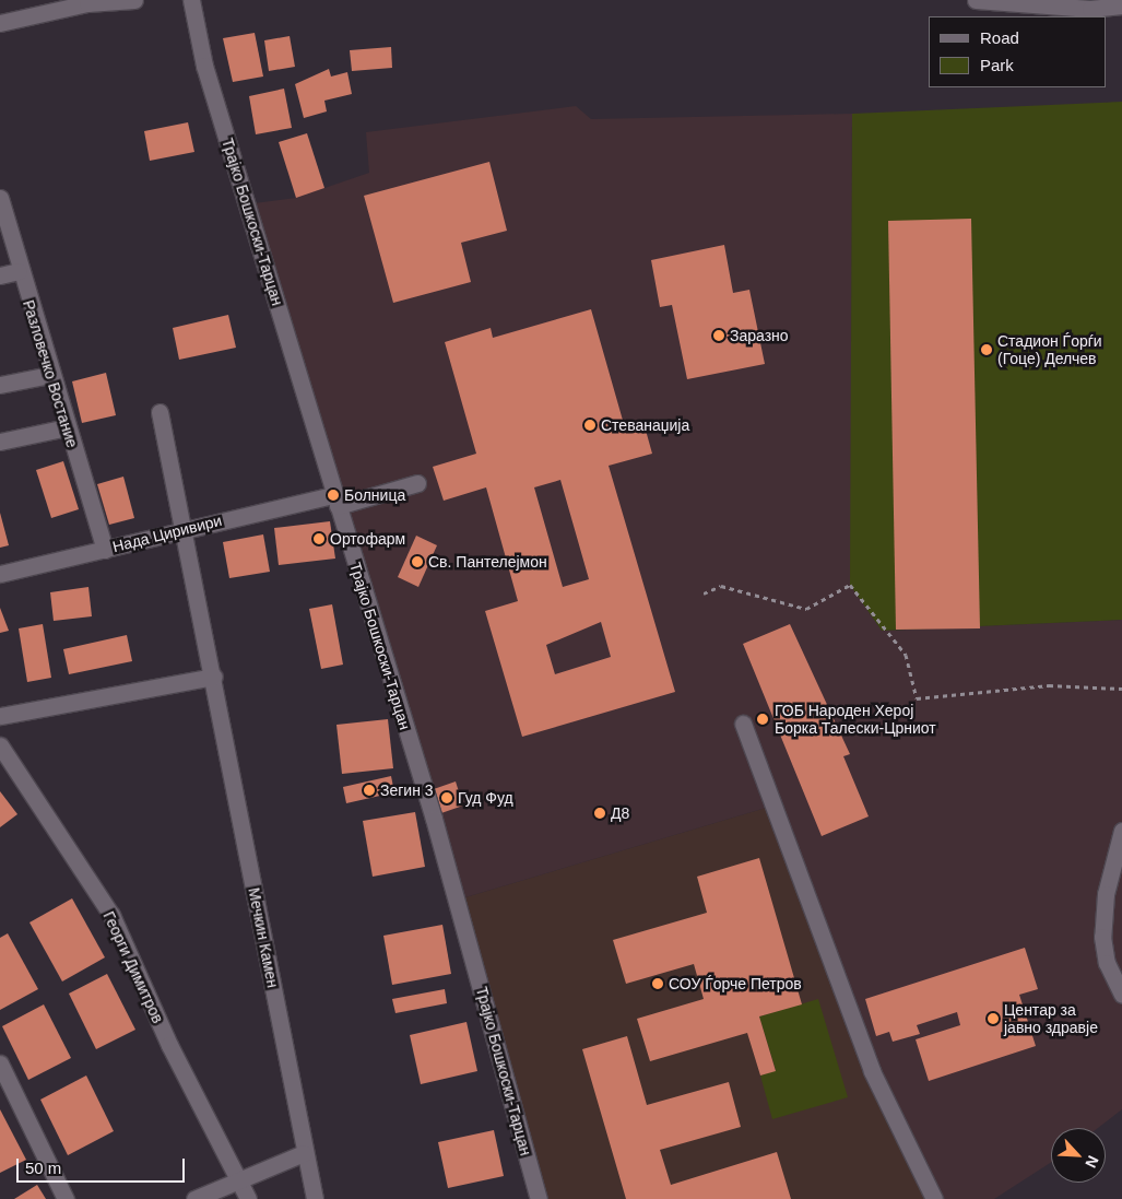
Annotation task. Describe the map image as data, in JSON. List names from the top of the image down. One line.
{"streets":{"street":["Трајко Бошкоски-Тарцан","Разловечко Востание","Нада Циривири","Мечкин Камен","Георги Димитров"]},"crossings":[["Трајко Бошкоски-Тарцан","Нада Циривири"],["Разловечко Востание","Нада Циривири"],["Нада Циривири","Мечкин Камен"]],"places":["Заразно","Стадион Ѓорѓи (Гоце) Делчев","Стеванаџија","Болница","Ортофарм","Св. Пантелејмон","ГОБ Народен Херој Борка Талески-Црниот","Зегин 3","Гуд Фуд","Д8","СОУ Ѓорче Петров","Центар за јавно здравје"],"legend":["Road","Park"],"scale_bar":"50 m","north":"bottom right"}
